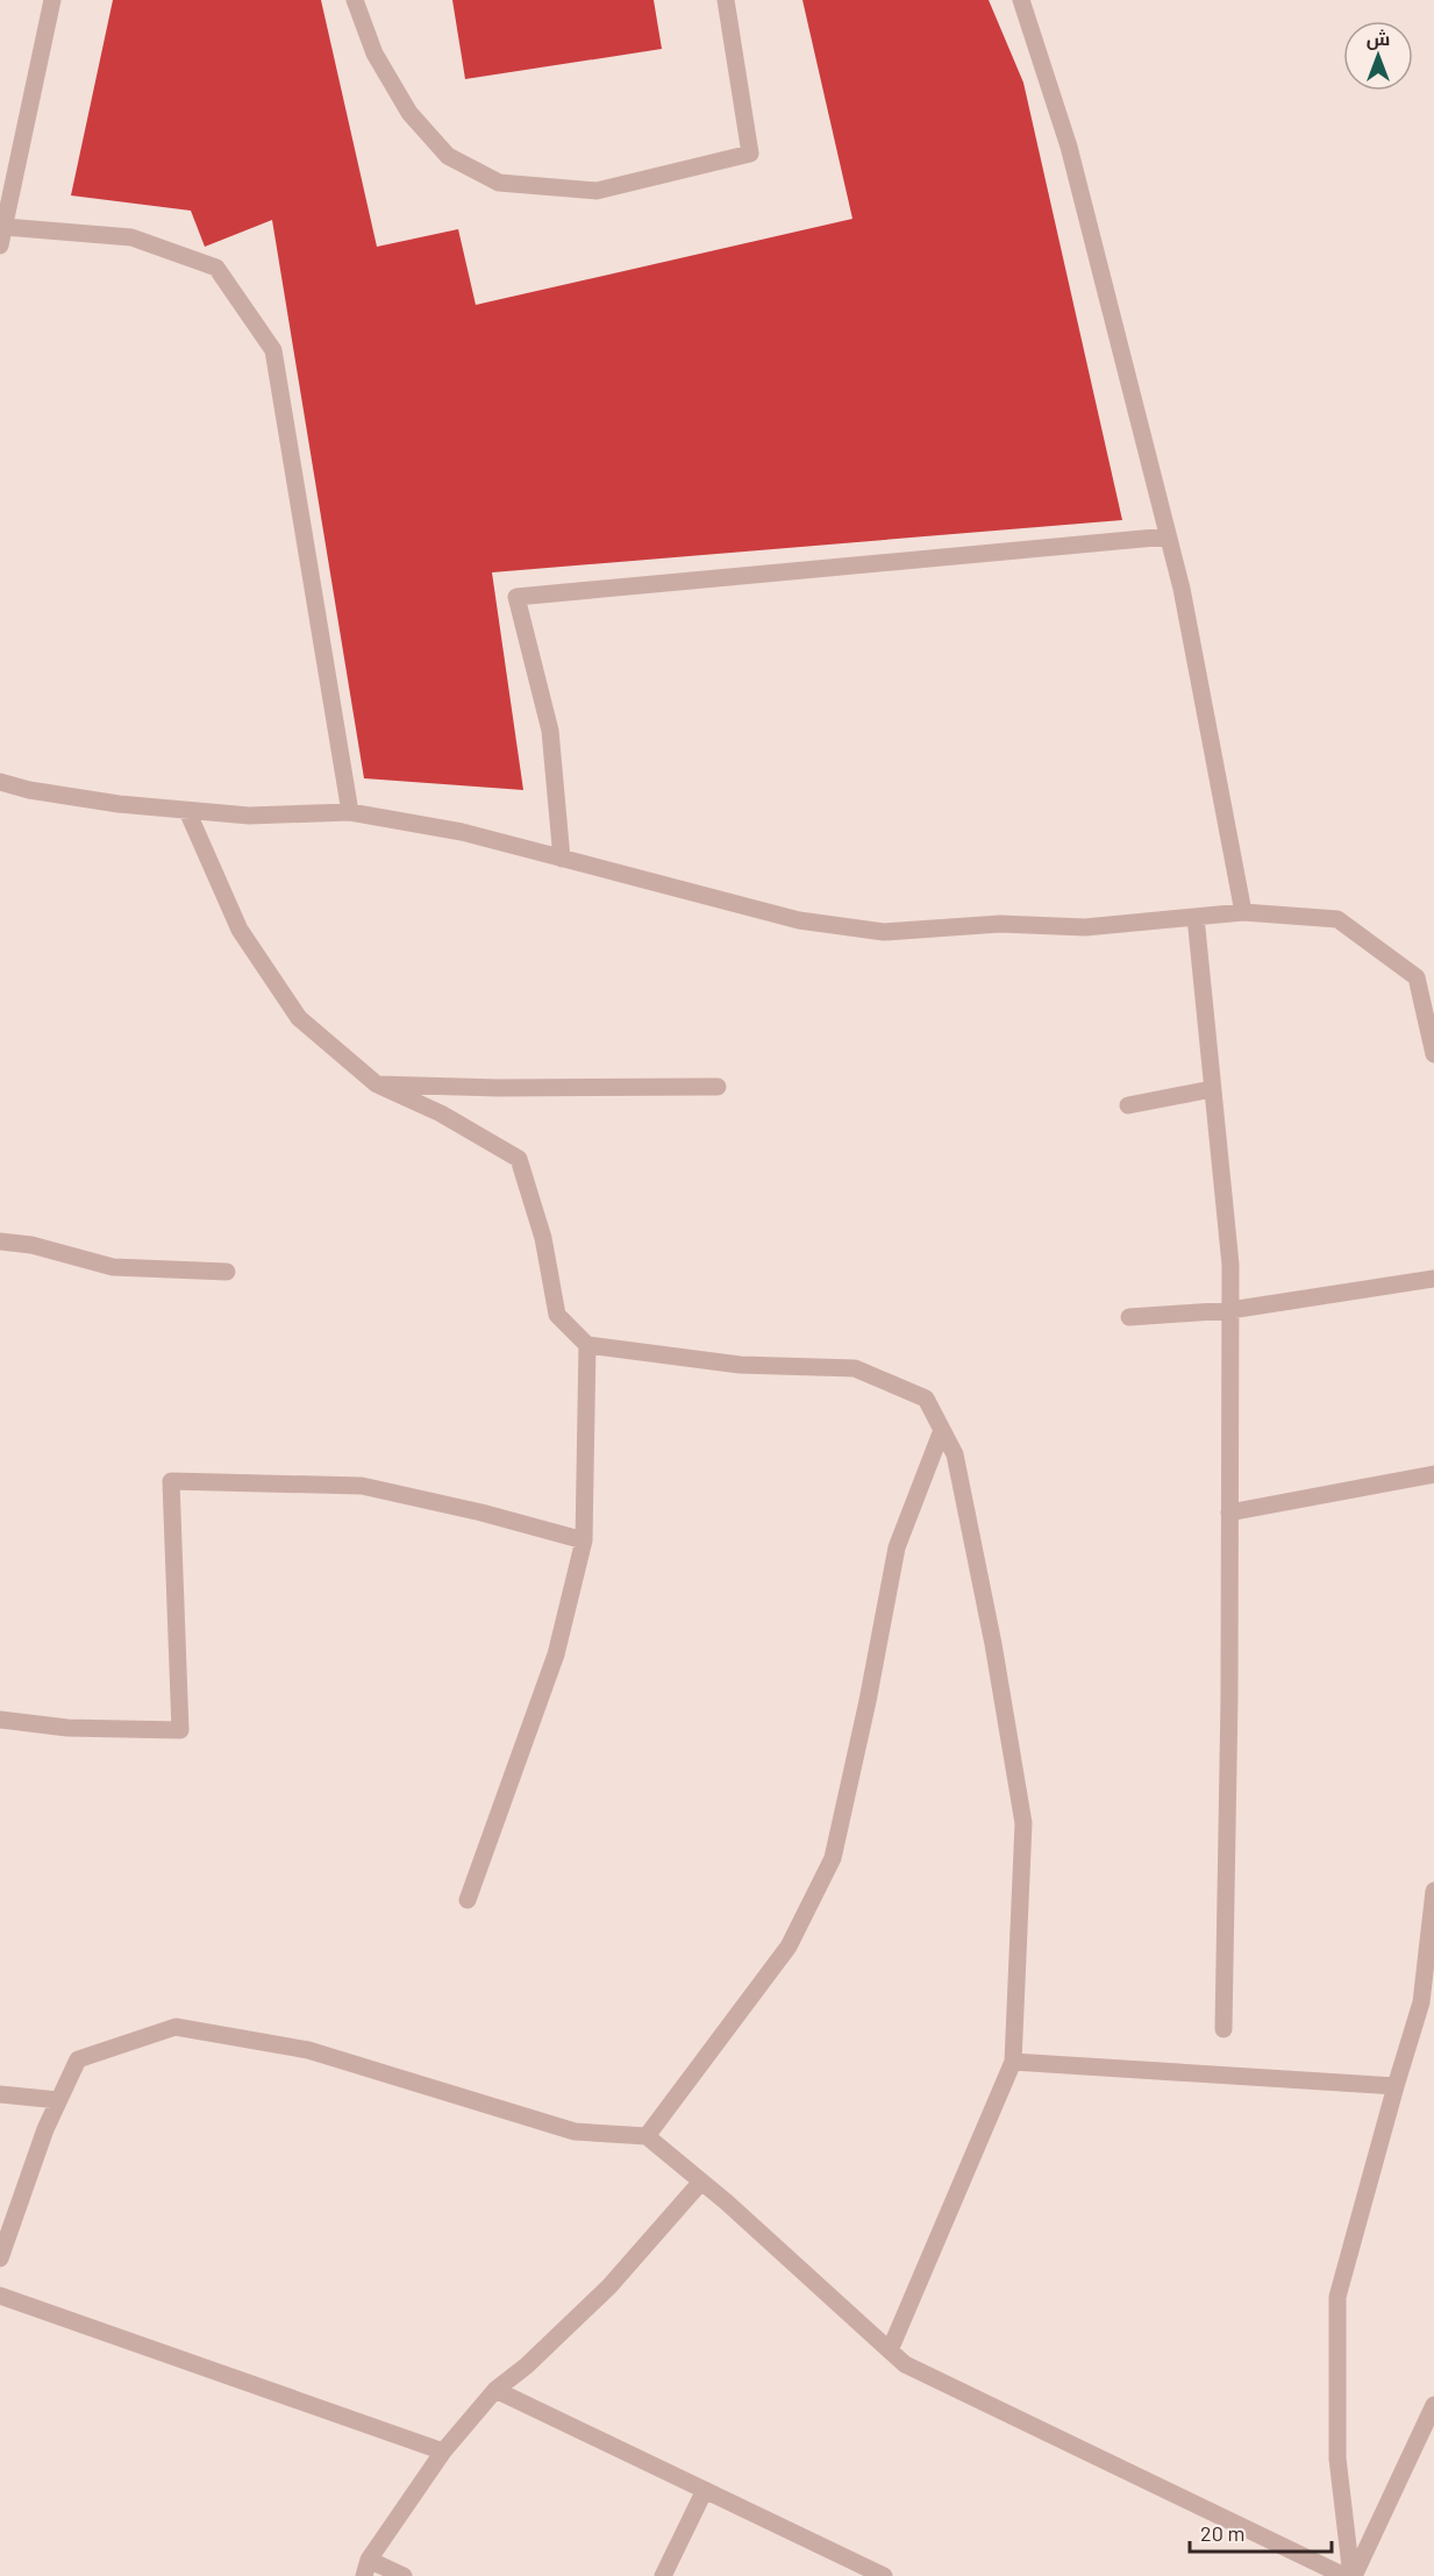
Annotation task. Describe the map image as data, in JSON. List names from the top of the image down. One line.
{"scale_bar":"20 m","north":"top"}
